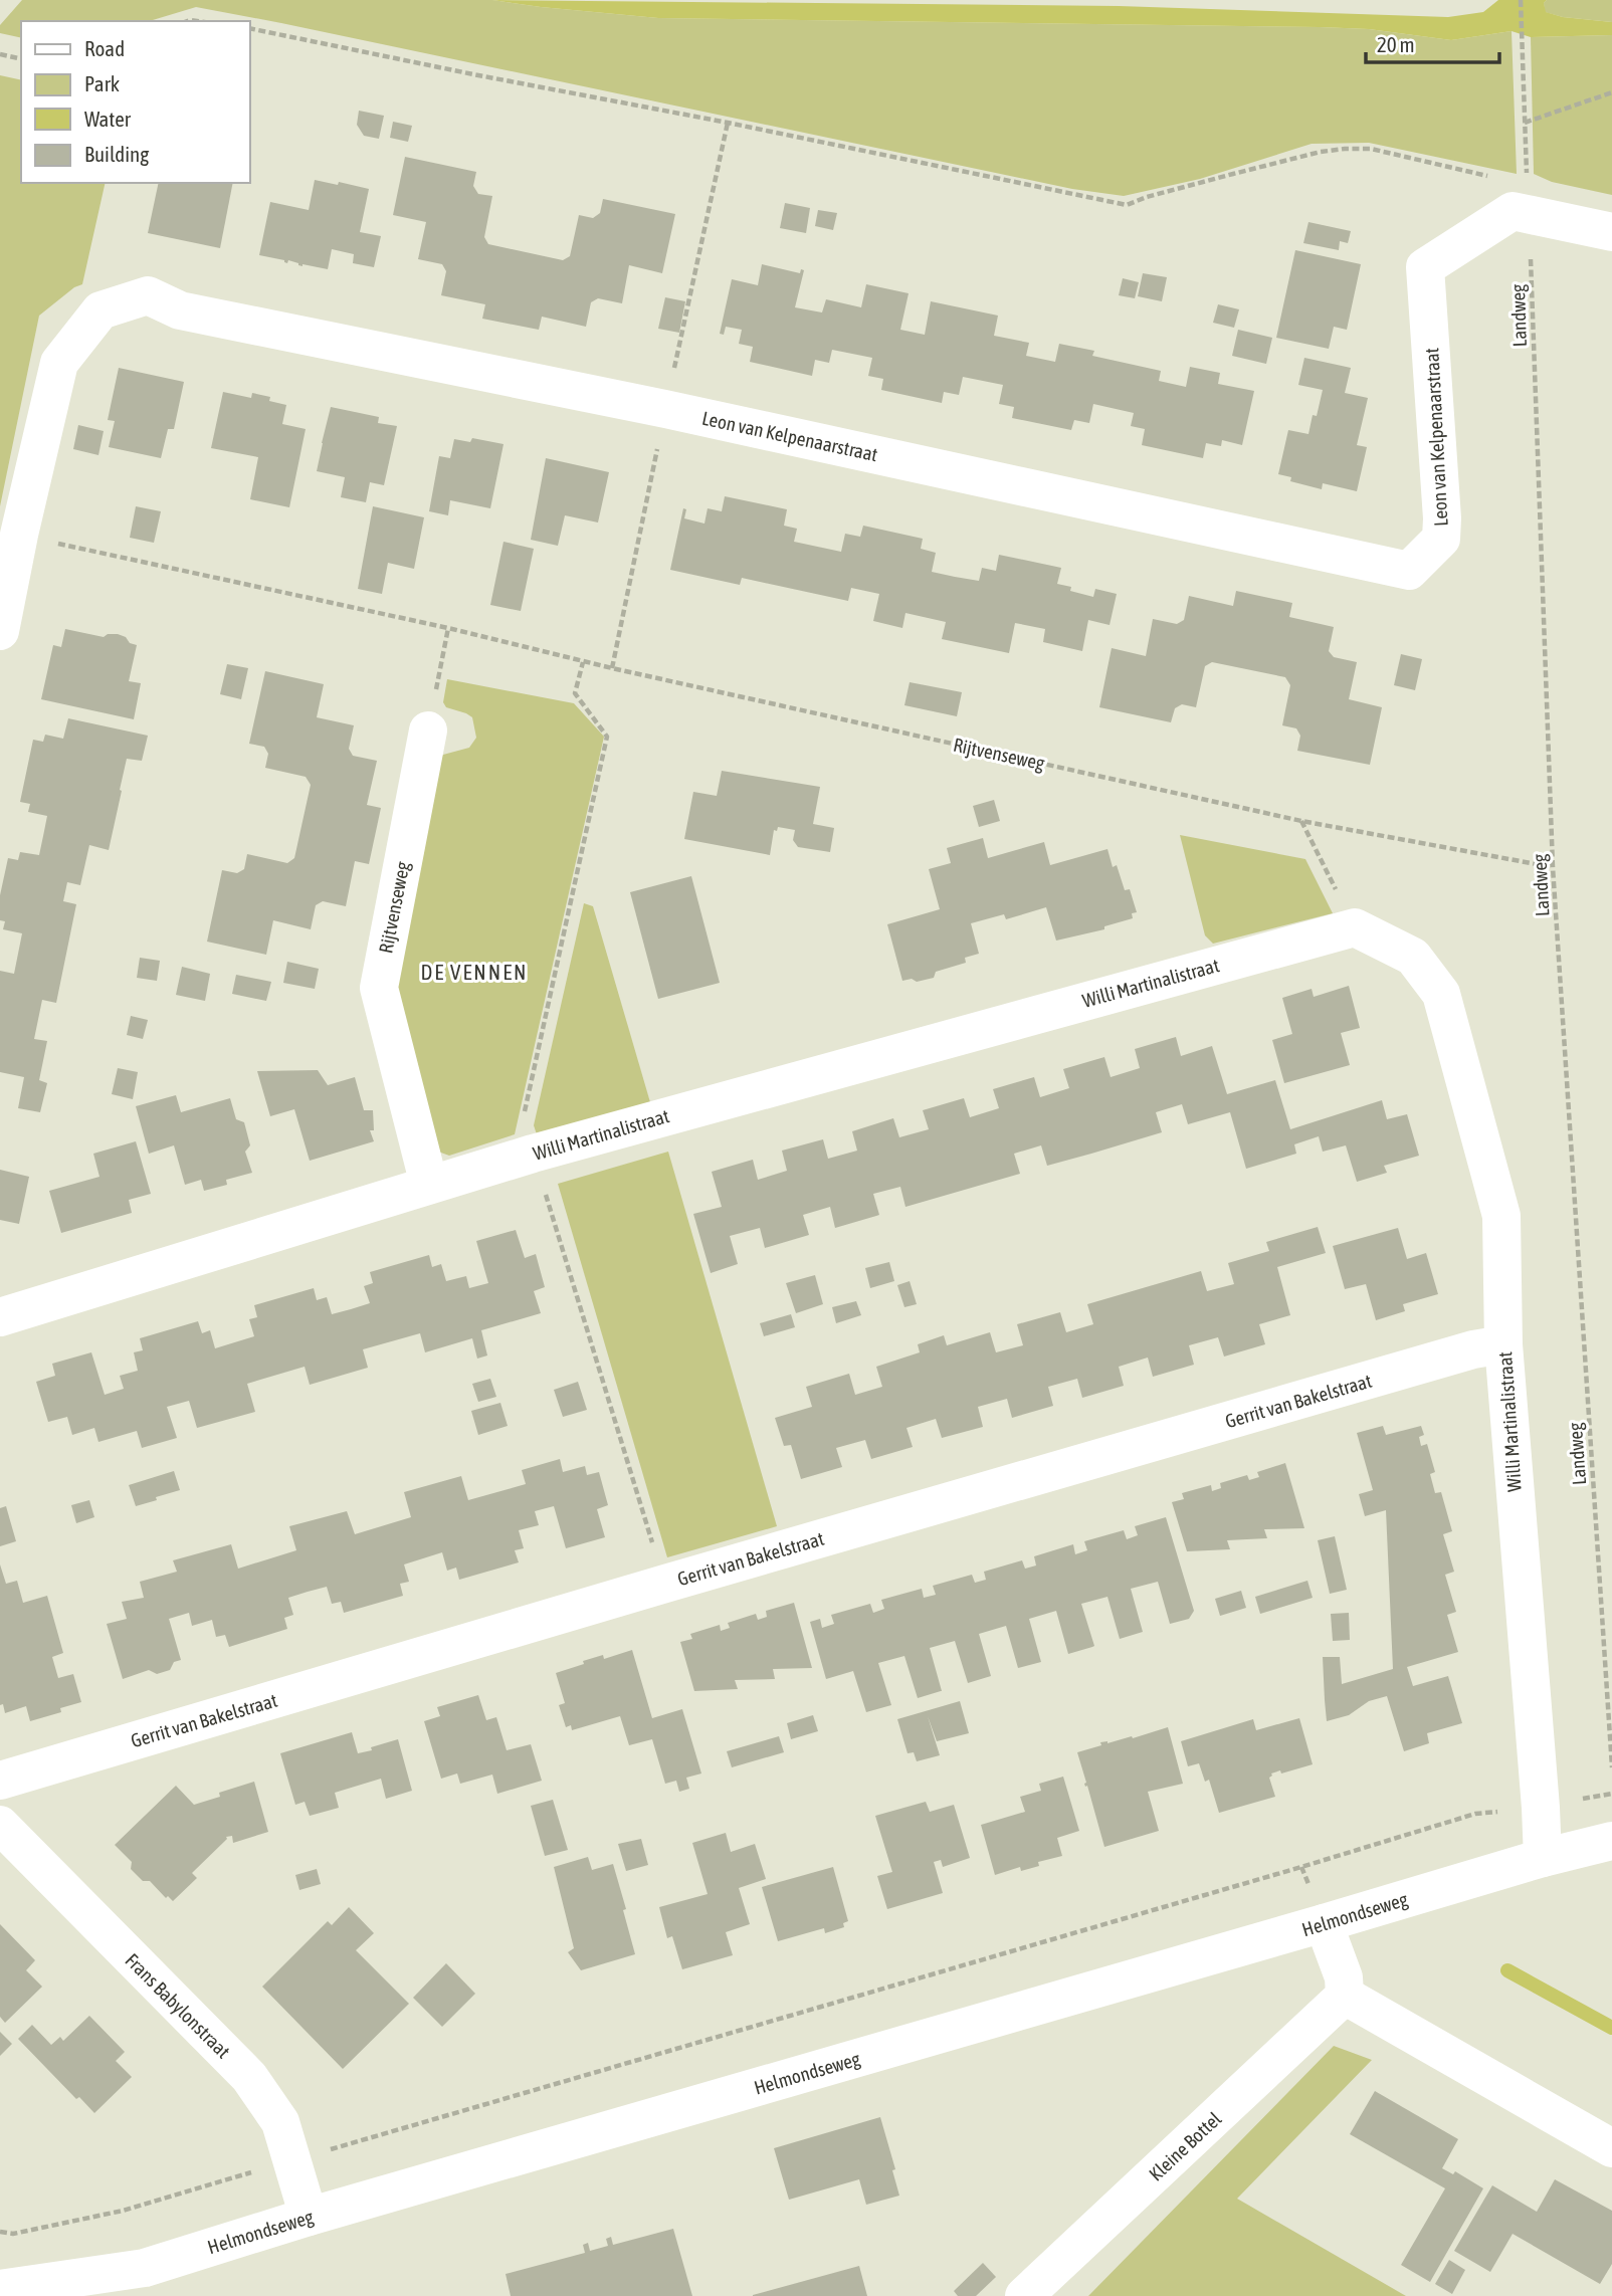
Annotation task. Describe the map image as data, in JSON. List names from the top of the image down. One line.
{"streets":{"street":["Leon van Kelpenaarstraat","Rijtvenseweg","Willi Martinalistraat","Gerrit van Bakelstraat","Helmondseweg","Frans Babylonstraat","Kleine Bottel"],"path":["Landweg"]},"crossings":[["Landweg","Leon van Kelpenaarstraat"],["Landweg","Rijtvenseweg"],["Leon van Kelpenaarstraat","Rijtvenseweg"],["Rijtvenseweg","Willi Martinalistraat"],["Willi Martinalistraat","Gerrit van Bakelstraat"],["Willi Martinalistraat","Helmondseweg"],["Helmondseweg","Frans Babylonstraat"]],"districts":["DE VENNEN"],"legend":["Road","Park","Water","Building"],"scale_bar":"20 m"}
